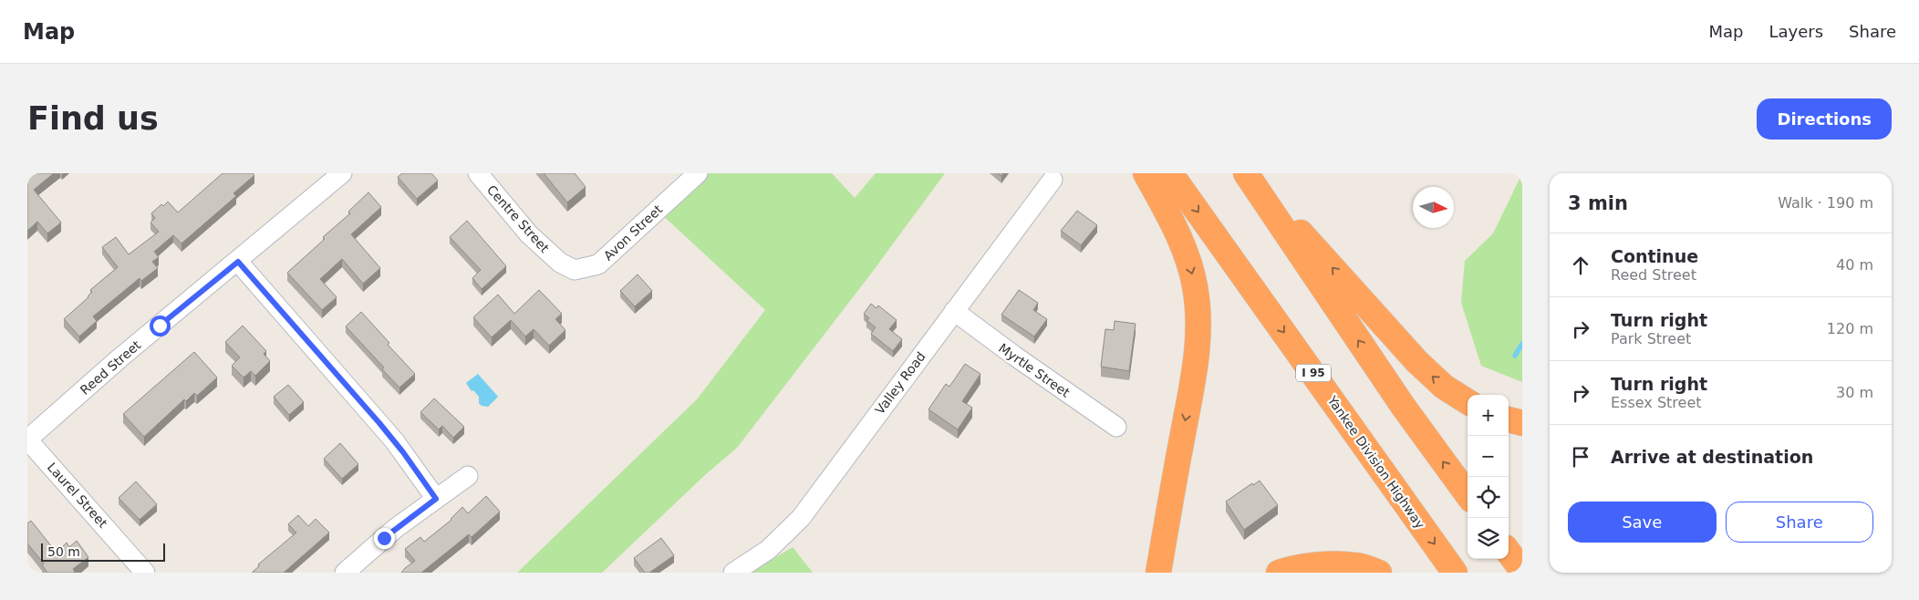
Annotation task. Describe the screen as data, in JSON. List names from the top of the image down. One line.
{"streets":{"highway":["I 95","Yankee Division Highway"],"street":["Centre Street","Avon Street","Reed Street","Myrtle Street","Valley Road","Laurel Street"]},"crossings":[["Centre Street","Avon Street"],["Reed Street","Laurel Street"],["Myrtle Street","Valley Road"]],"scale_bar":"50 m","north":"right","page":{"header":"Map","nav":["Map","Layers","Share"],"buttons":["Directions",["Save","Share"]],"title":"Find us","heading":["3 min","Walk · 190 m"],"list":[["Continue","Reed Street","40 m"],["Turn right","Park Street","120 m"],["Turn right","Essex Street","30 m"],"Arrive at destination"],"map_buttons":["+","−"],"scale":"50 m"}}
